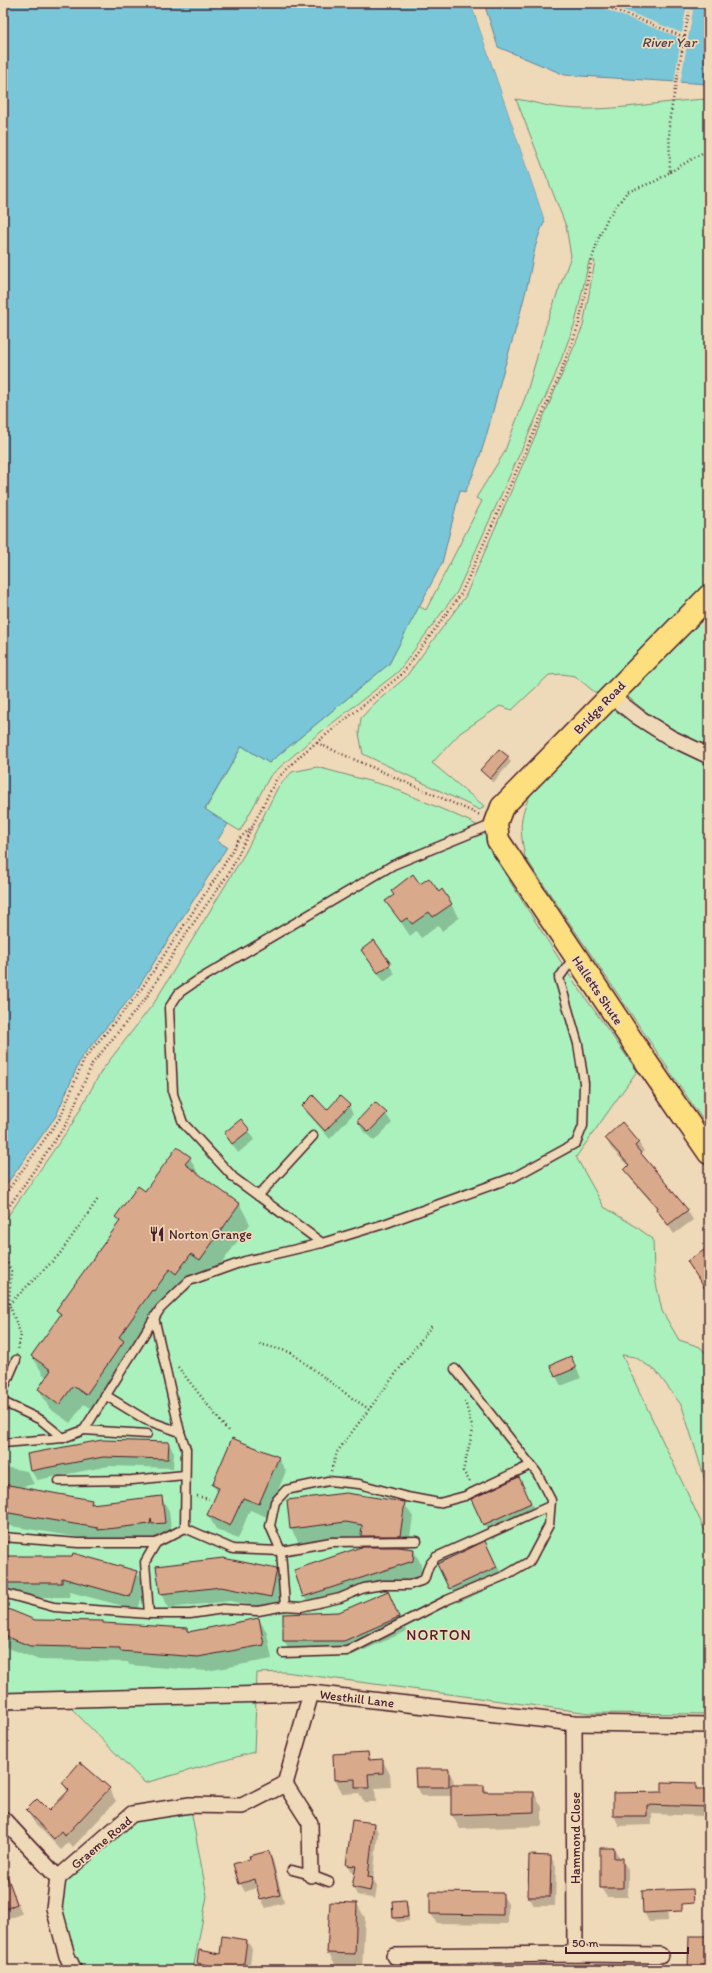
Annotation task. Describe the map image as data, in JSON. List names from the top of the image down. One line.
{"streets":{"main road":["Bridge Road","Halletts Shute"],"street":["Westhill Lane","Hammond Close","Graeme Road"]},"crossings":[["Bridge Road","Halletts Shute"],["Westhill Lane","Hammond Close"]],"districts":["NORTON"],"water":["River Yar"],"places":{"restaurant":["Norton Grange"]},"scale_bar":"50 m"}
